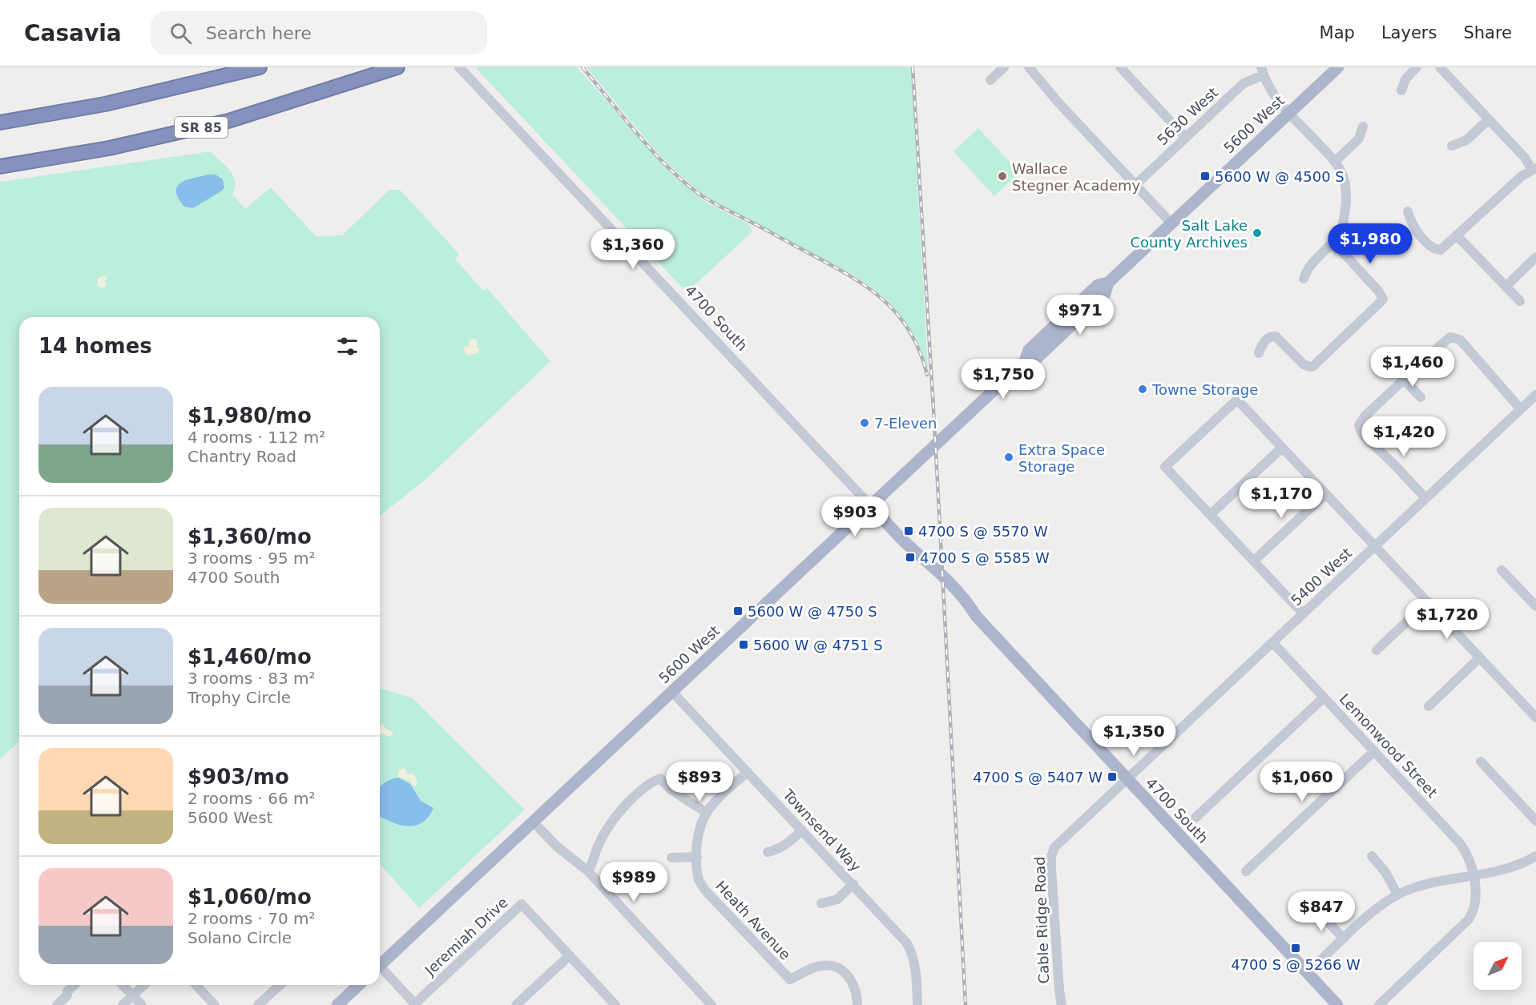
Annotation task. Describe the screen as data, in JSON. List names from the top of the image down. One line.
{"streets":{"highway":["SR 85"],"main road":["5600 West","4700 South"],"street":["5630 West","5400 West","Lemonwood Street","Townsend Way","Heath Avenue","Cable Ridge Road","Jeremiah Drive"]},"crossings":[["5600 West","4700 South"],["5600 West","Townsend Way"],["4700 South","5400 West"],["4700 South","Cable Ridge Road"],["5400 West","Lemonwood Street"],["5400 West","Cable Ridge Road"],["Townsend Way","Heath Avenue"]],"places":{"other":["Wallace Stegner Academy","Salt Lake County Archives","Towne Storage","7-Eleven","Extra Space Storage"],"transit":["5600 W @ 4500 S","4700 S @ 5570 W","4700 S @ 5585 W","5600 W @ 4750 S","5600 W @ 4751 S","4700 S @ 5407 W","4700 S @ 5266 W"]},"north":"top right","page":{"header":"Casavia","search":"Search here","nav":["Map","Layers","Share"],"price":["$1,980","$1,360","$971","$1,460","$1,750","$1,420","$1,170","$903","$1,720","$1,350","$893","$1,060","$989","$847"],"heading":"14 homes","list":[{"name":"$1,980/mo","note":"4 rooms · 112 m² · Chantry Road"},{"name":"$1,360/mo","note":"3 rooms · 95 m² · 4700 South"},{"name":"$1,460/mo","note":"3 rooms · 83 m² · Trophy Circle"},{"name":"$903/mo","note":"2 rooms · 66 m² · 5600 West"},{"name":"$1,060/mo","note":"2 rooms · 70 m² · Solano Circle"}]}}
